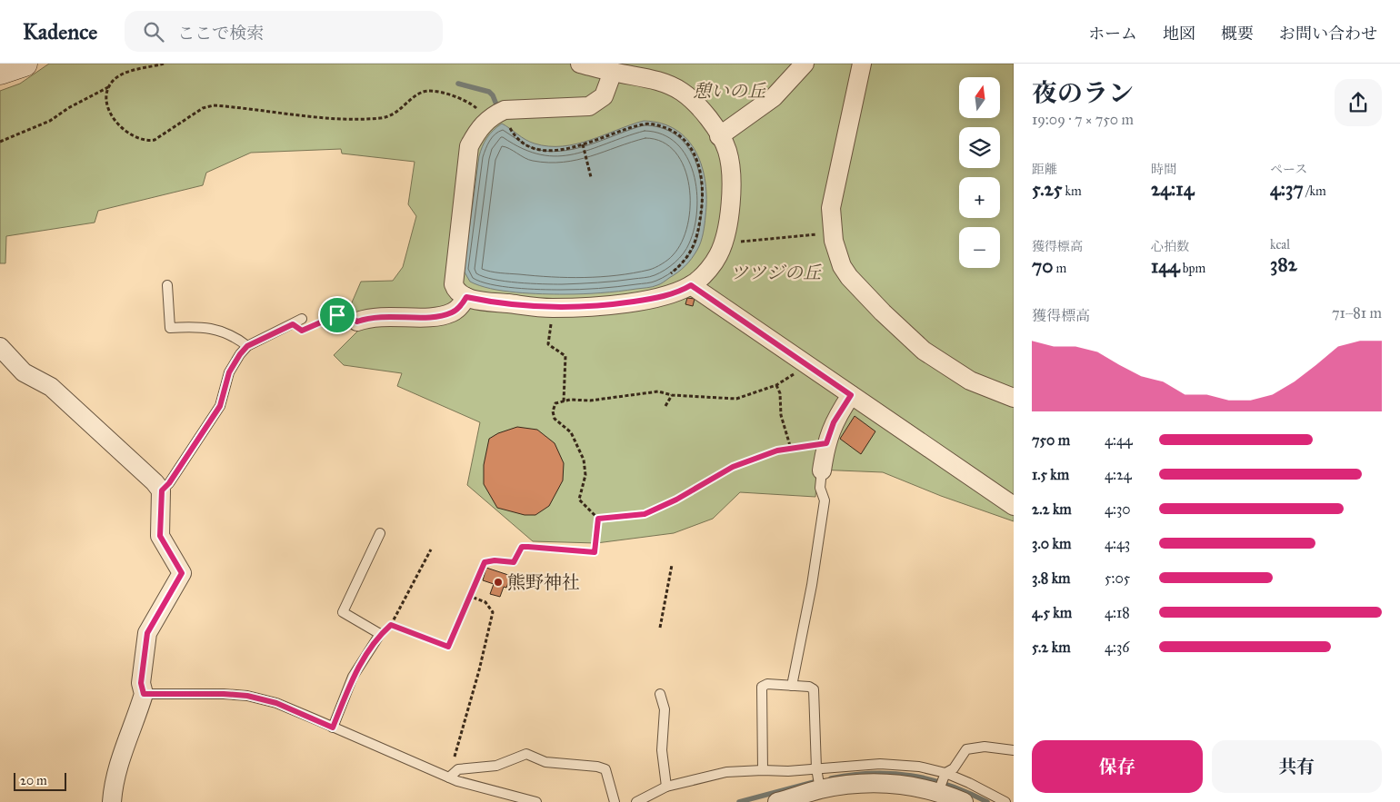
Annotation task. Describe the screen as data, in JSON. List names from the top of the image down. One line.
{"parks":["憩いの丘","ツツジの丘"],"places":["熊野神社"],"scale_bar":"20 m","north":"top","page":{"header":"Kadence","search":"ここで検索","nav":["ホーム","地図","概要","お問い合わせ"],"heading":["夜のラン","19:09 · 7 × 750 m"],"map_buttons":["+","−"],"stats":[["距離","5.25 km"],["時間","24:14"],["ペース","4:37 /km"],["獲得標高","70 m"],["心拍数","144 bpm"],["kcal","382"]],"chart":["獲得標高","71–81 m"],"list":[{"name":"750 m","note":"4:44"},{"name":"1.5 km","note":"4:24"},{"name":"2.2 km","note":"4:30"},{"name":"3.0 km","note":"4:43"},{"name":"3.8 km","note":"5:05"},{"name":"4.5 km","note":"4:18"},{"name":"5.2 km","note":"4:36"}],"buttons":["保存","共有"],"scale":"20 m"}}
